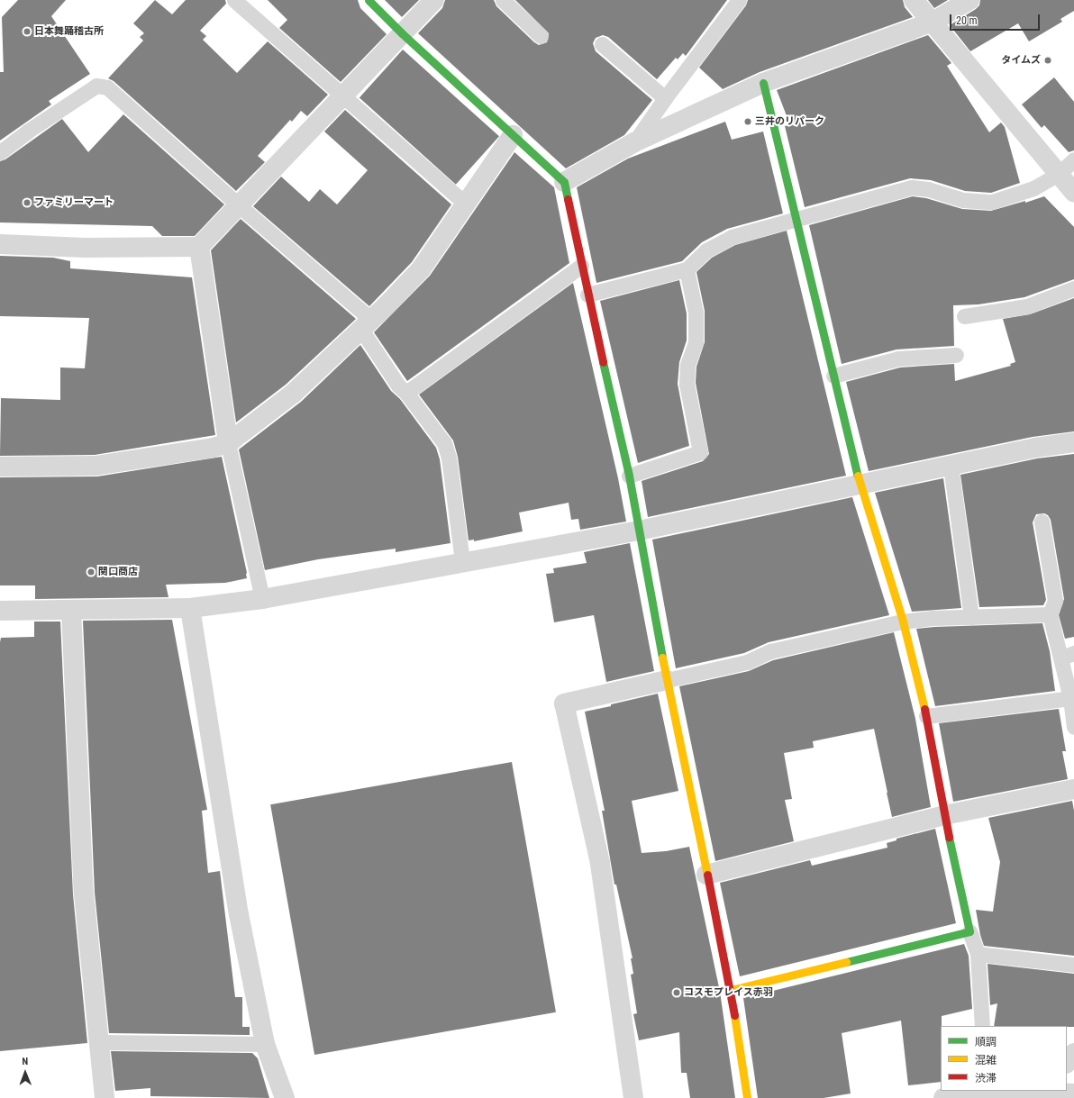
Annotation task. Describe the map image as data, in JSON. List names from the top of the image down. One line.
{"places":["日本舞踊稽古所","タイムズ","三井のリパーク","ファミリーマート","関口商店","コスモプレイス赤羽"],"legend":["順調","混雑","渋滞"],"scale_bar":"20 m","north":"top"}
